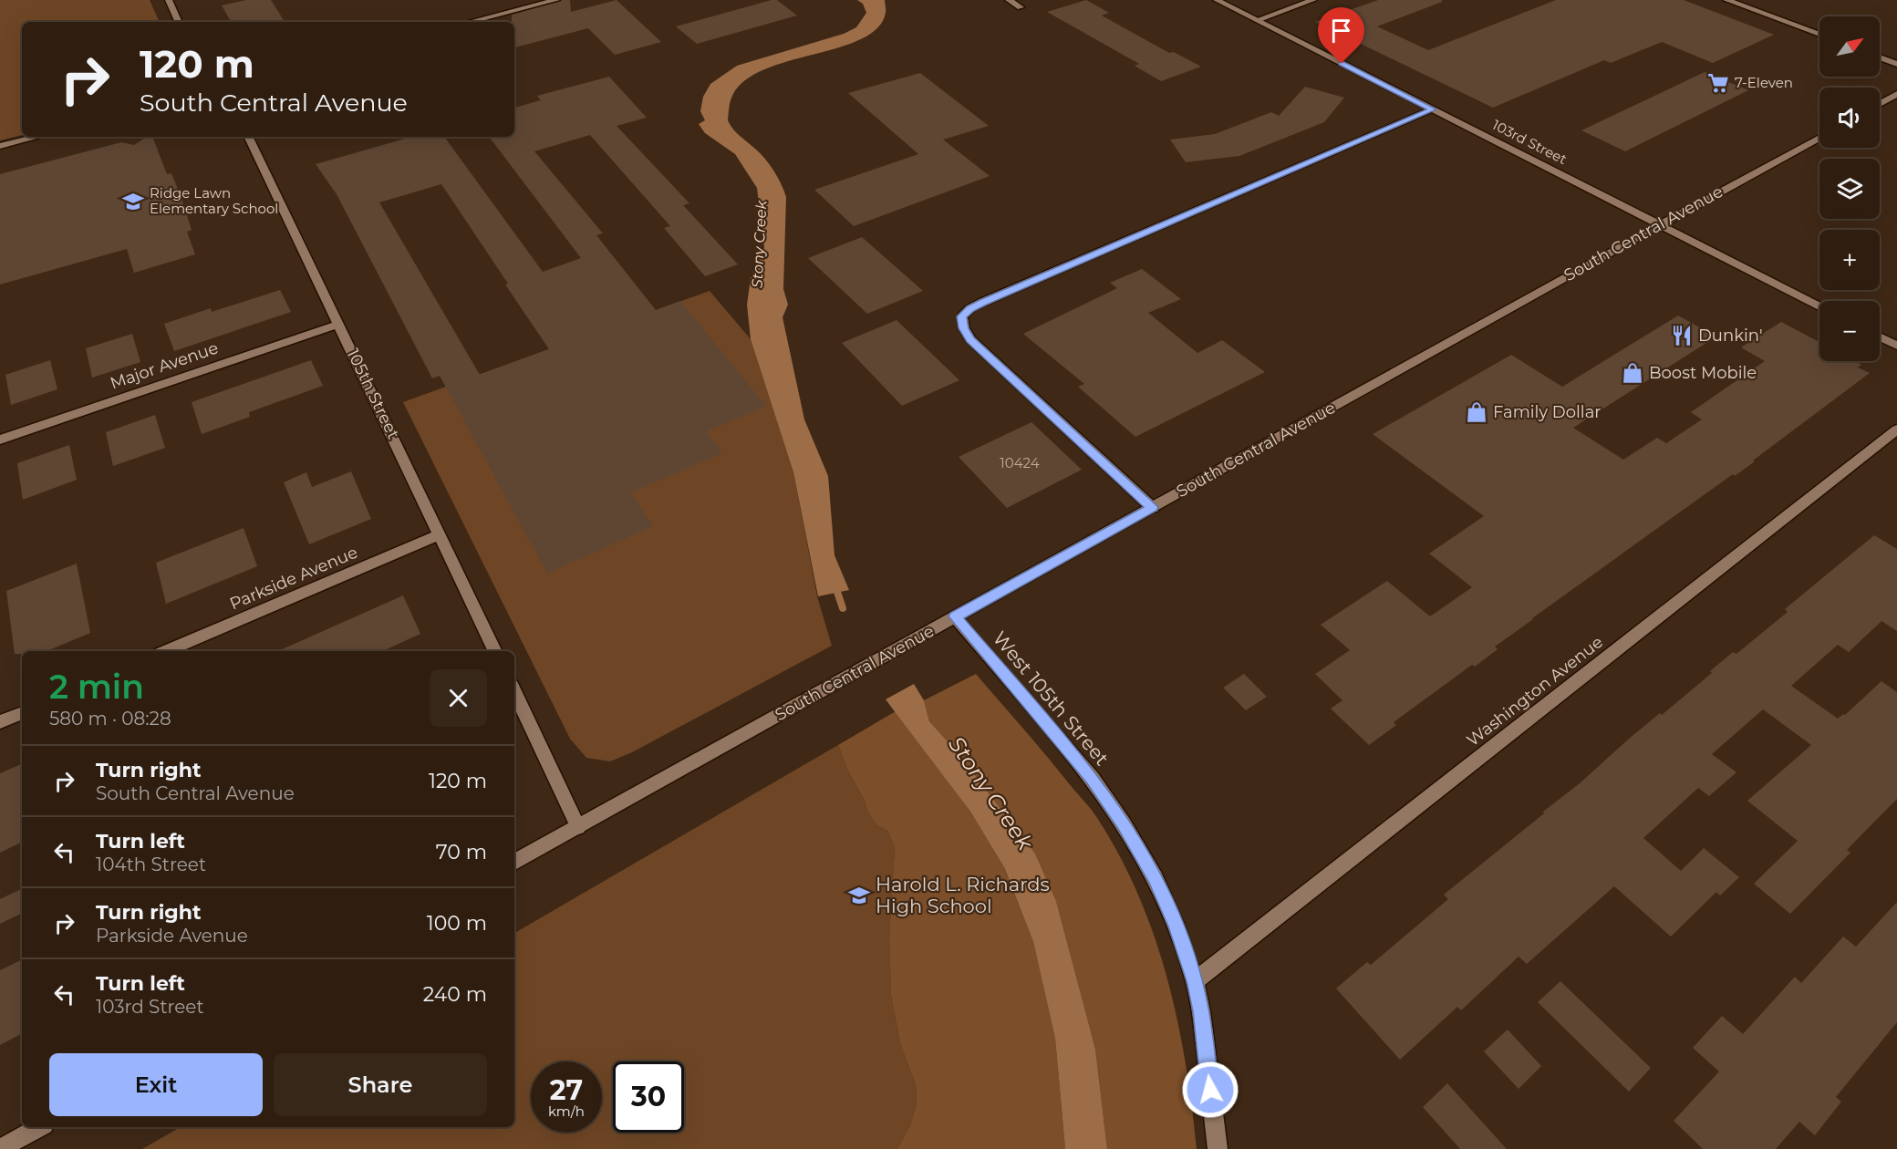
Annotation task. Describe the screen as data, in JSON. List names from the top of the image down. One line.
{"streets":{"street":["103rd Street","South Central Avenue","Major Avenue","105th Street","Parkside Avenue","Washington Avenue","West 105th Street"]},"crossings":[["103rd Street","South Central Avenue"],["South Central Avenue","West 105th Street"],["Major Avenue","105th Street"],["105th Street","Parkside Avenue"],["Washington Avenue","West 105th Street"]],"water":["Stony Creek"],"places":{"supermarket":["7-Eleven"],"school or university":["Ridge Lawn Elementary School","Harold L. Richards High School"],"restaurant":["Dunkin'"],"shop":["Boost Mobile","Family Dollar"]},"house_numbers":["10424"],"north":"top right","page":{"map_buttons":["+","−"],"turn":["120 m","South Central Avenue"],"heading":["2 min","580 m · 08:28"],"list":[{"name":"Turn right","note":"South Central Avenue","value":"120 m"},{"name":"Turn left","note":"104th Street","value":"70 m"},{"name":"Turn right","note":"Parkside Avenue","value":"100 m"},{"name":"Turn left","note":"103rd Street","value":"240 m"}],"buttons":["Exit","Share"],"speed":"27 km/h","limit":"30"}}
